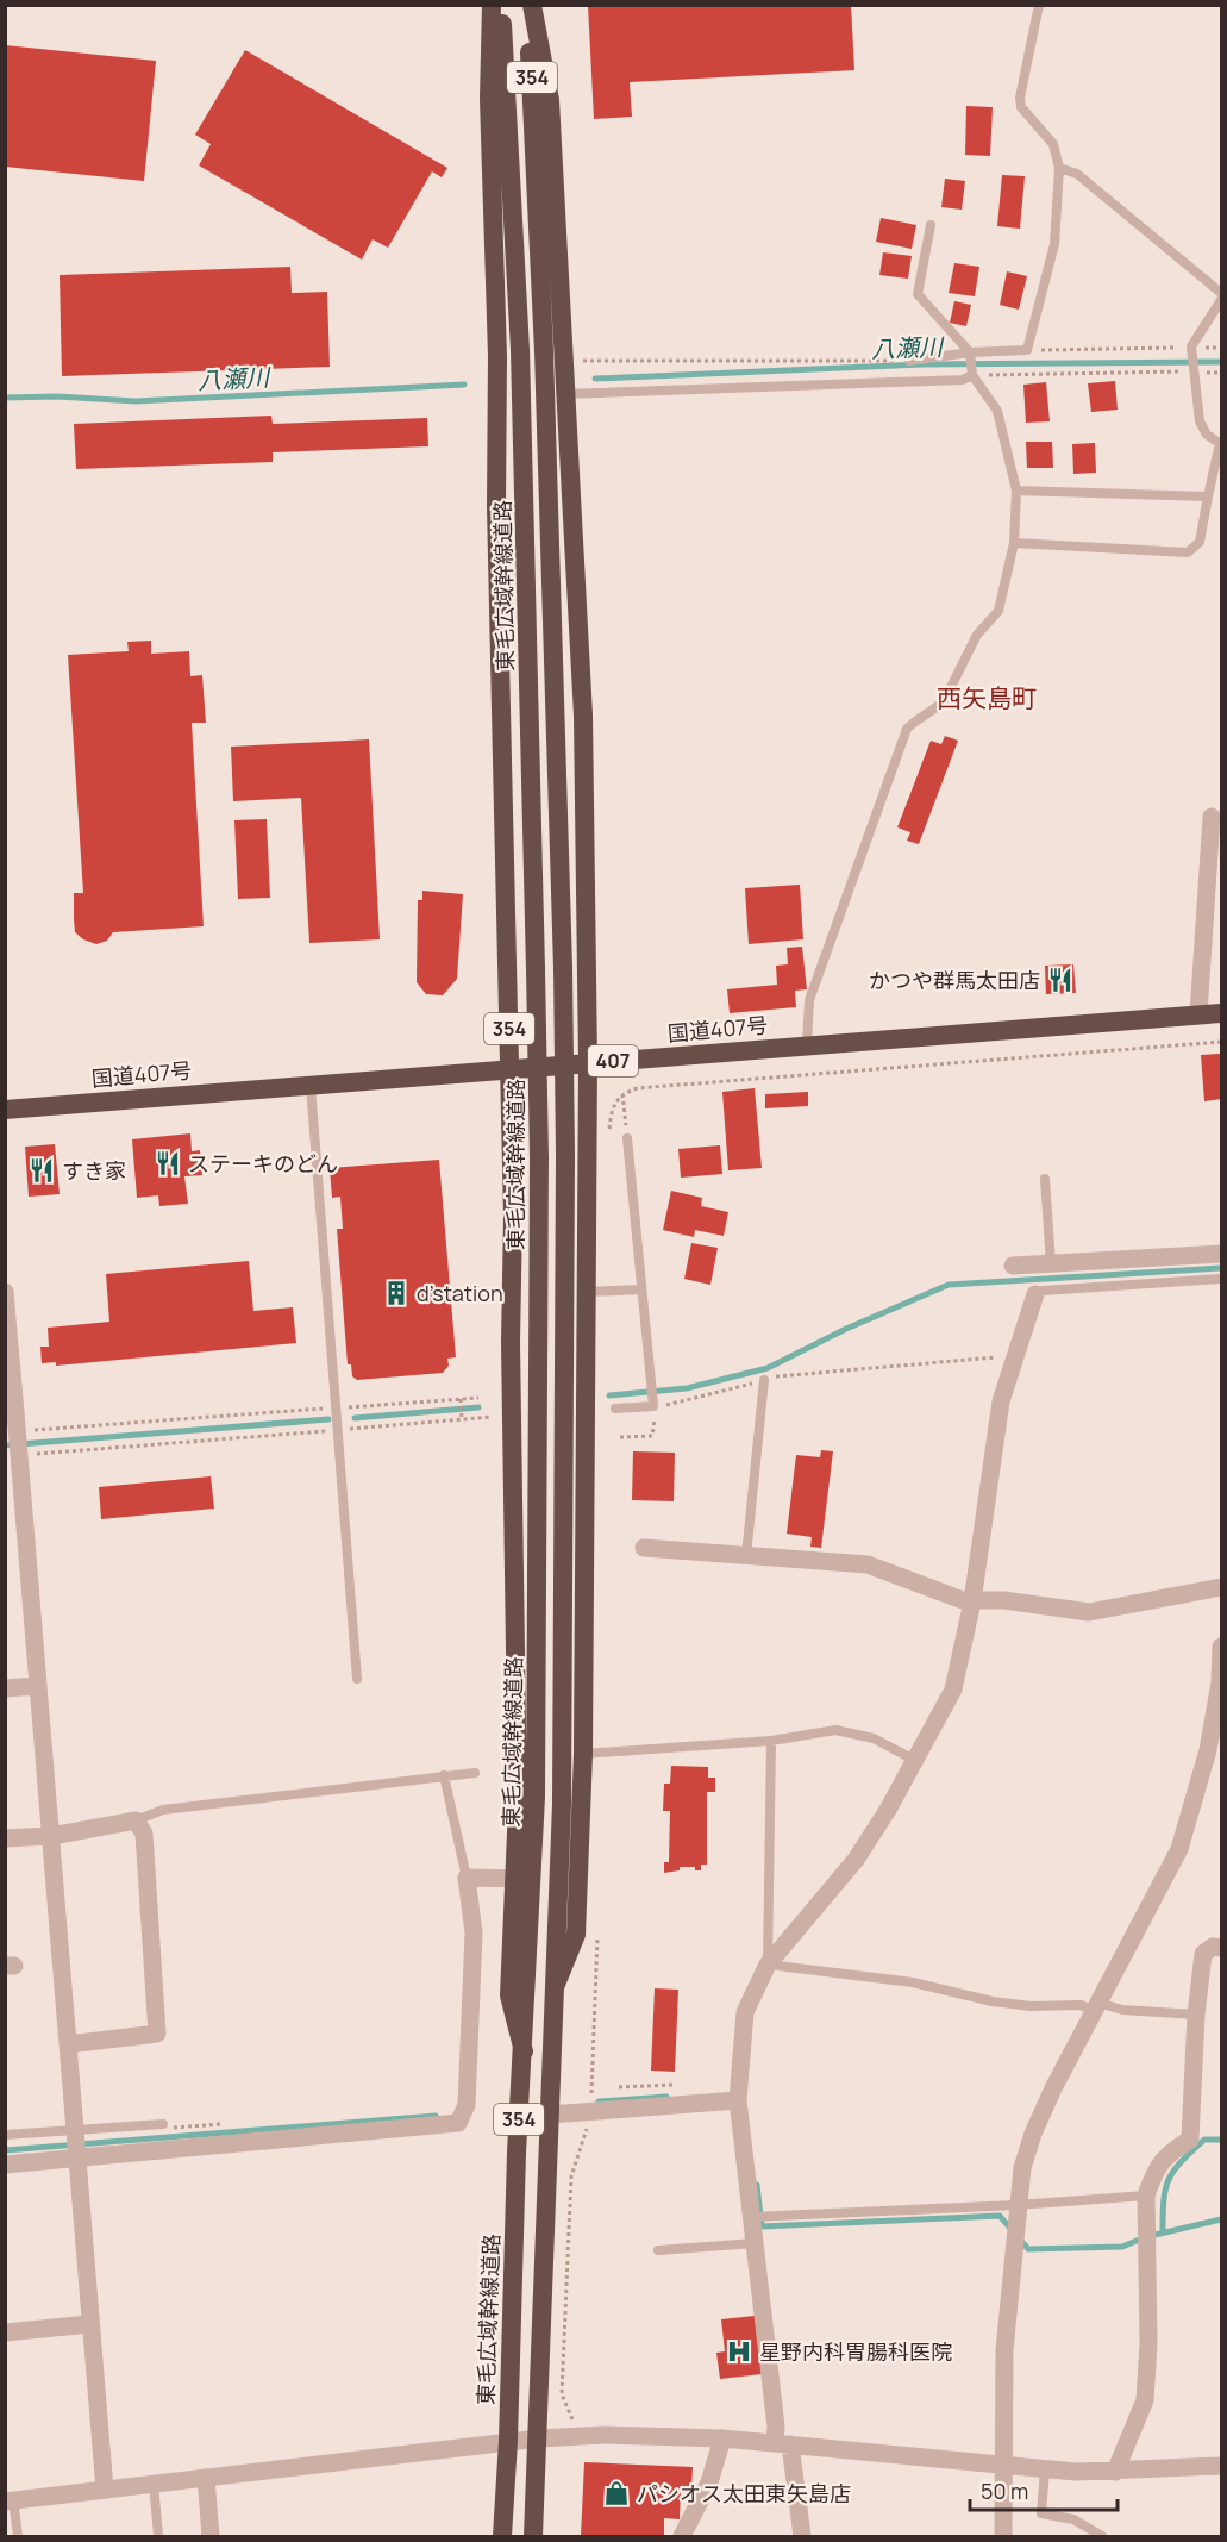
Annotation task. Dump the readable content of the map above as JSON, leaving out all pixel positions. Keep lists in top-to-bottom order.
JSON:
{
  "streets": {
    "highway": [
      "354",
      "東毛広域幹線道路",
      "国道407号",
      "407"
    ]
  },
  "crossings": [
    ["354", "東毛広域幹線道路"],
    ["354", "国道407号"]
  ],
  "districts": ["西矢島町"],
  "water": ["八瀬川"],
  "places": {
    "restaurant": ["かつや群馬太田店", "ステーキのどん", "すき家"],
    "building": ["d’station"],
    "hospital": ["星野内科胃腸科医院"],
    "shop": ["パシオス太田東矢島店"]
  },
  "scale_bar": "50 m"
}
